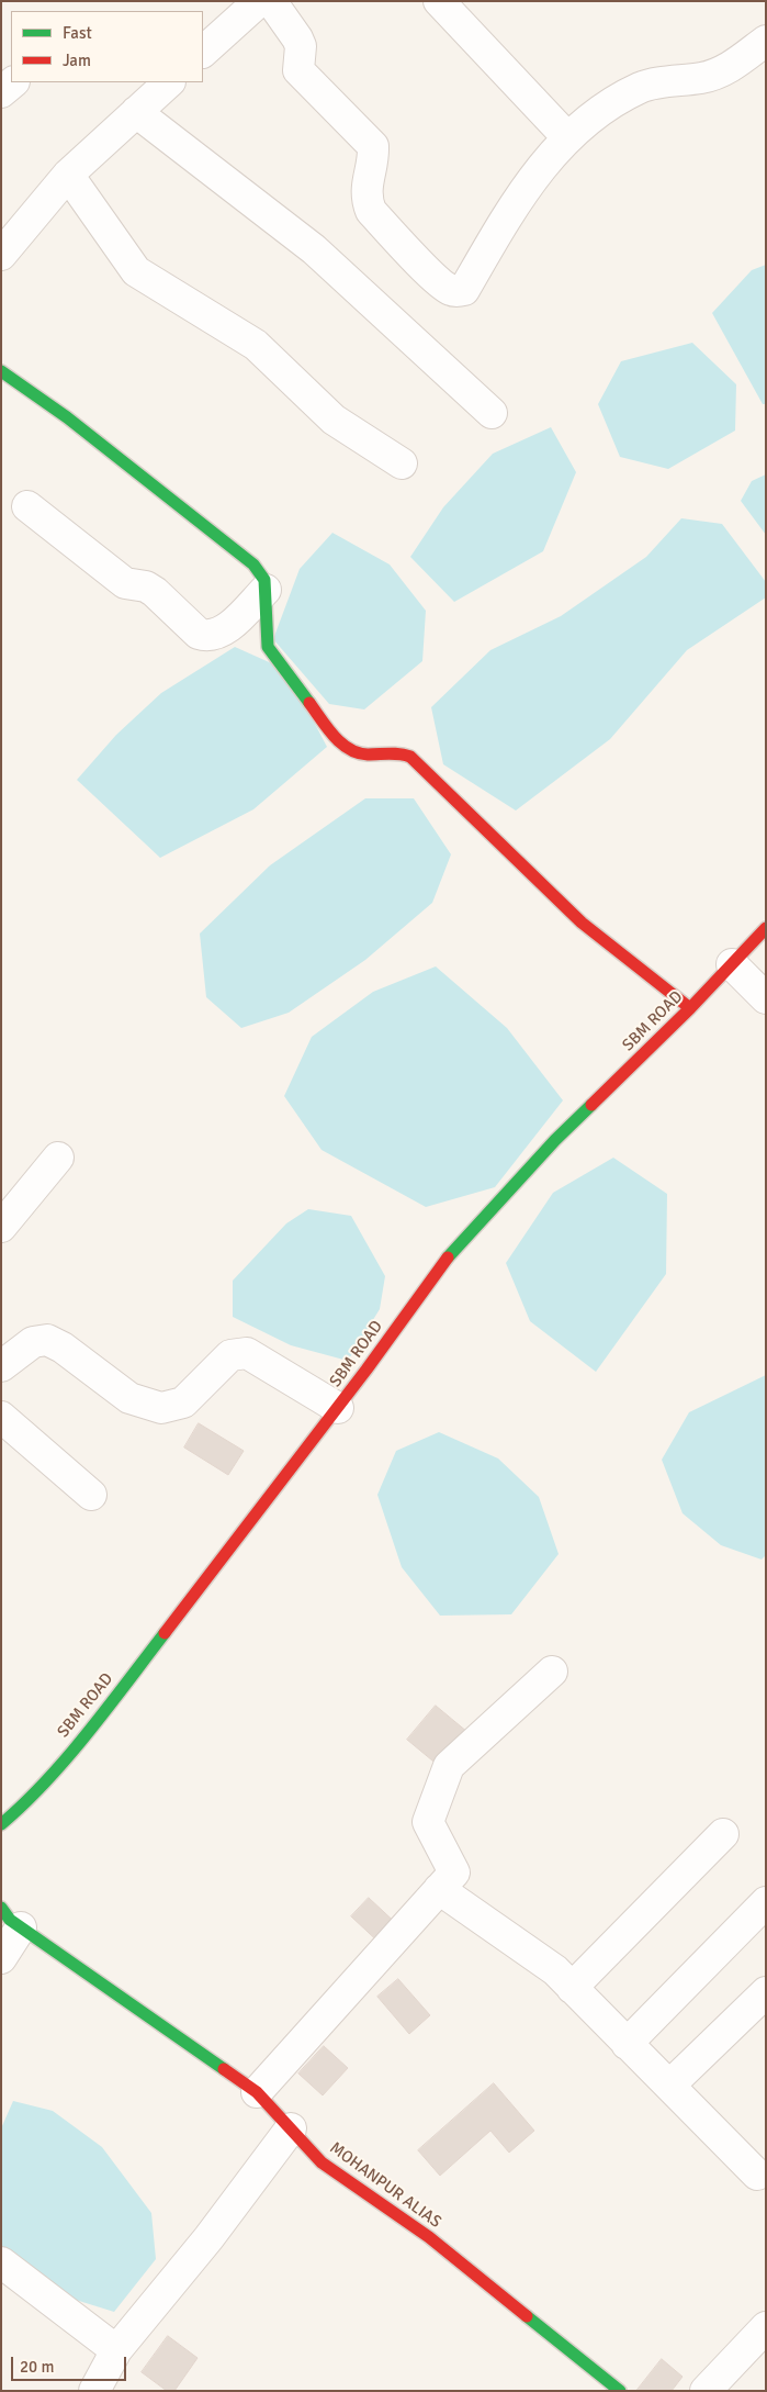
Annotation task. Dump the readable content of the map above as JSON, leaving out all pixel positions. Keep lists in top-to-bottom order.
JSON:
{
  "streets": {
    "street": ["SBM ROAD", "MOHANPUR ALIAS"]
  },
  "legend": ["Fast", "Jam"],
  "scale_bar": "20 m"
}
